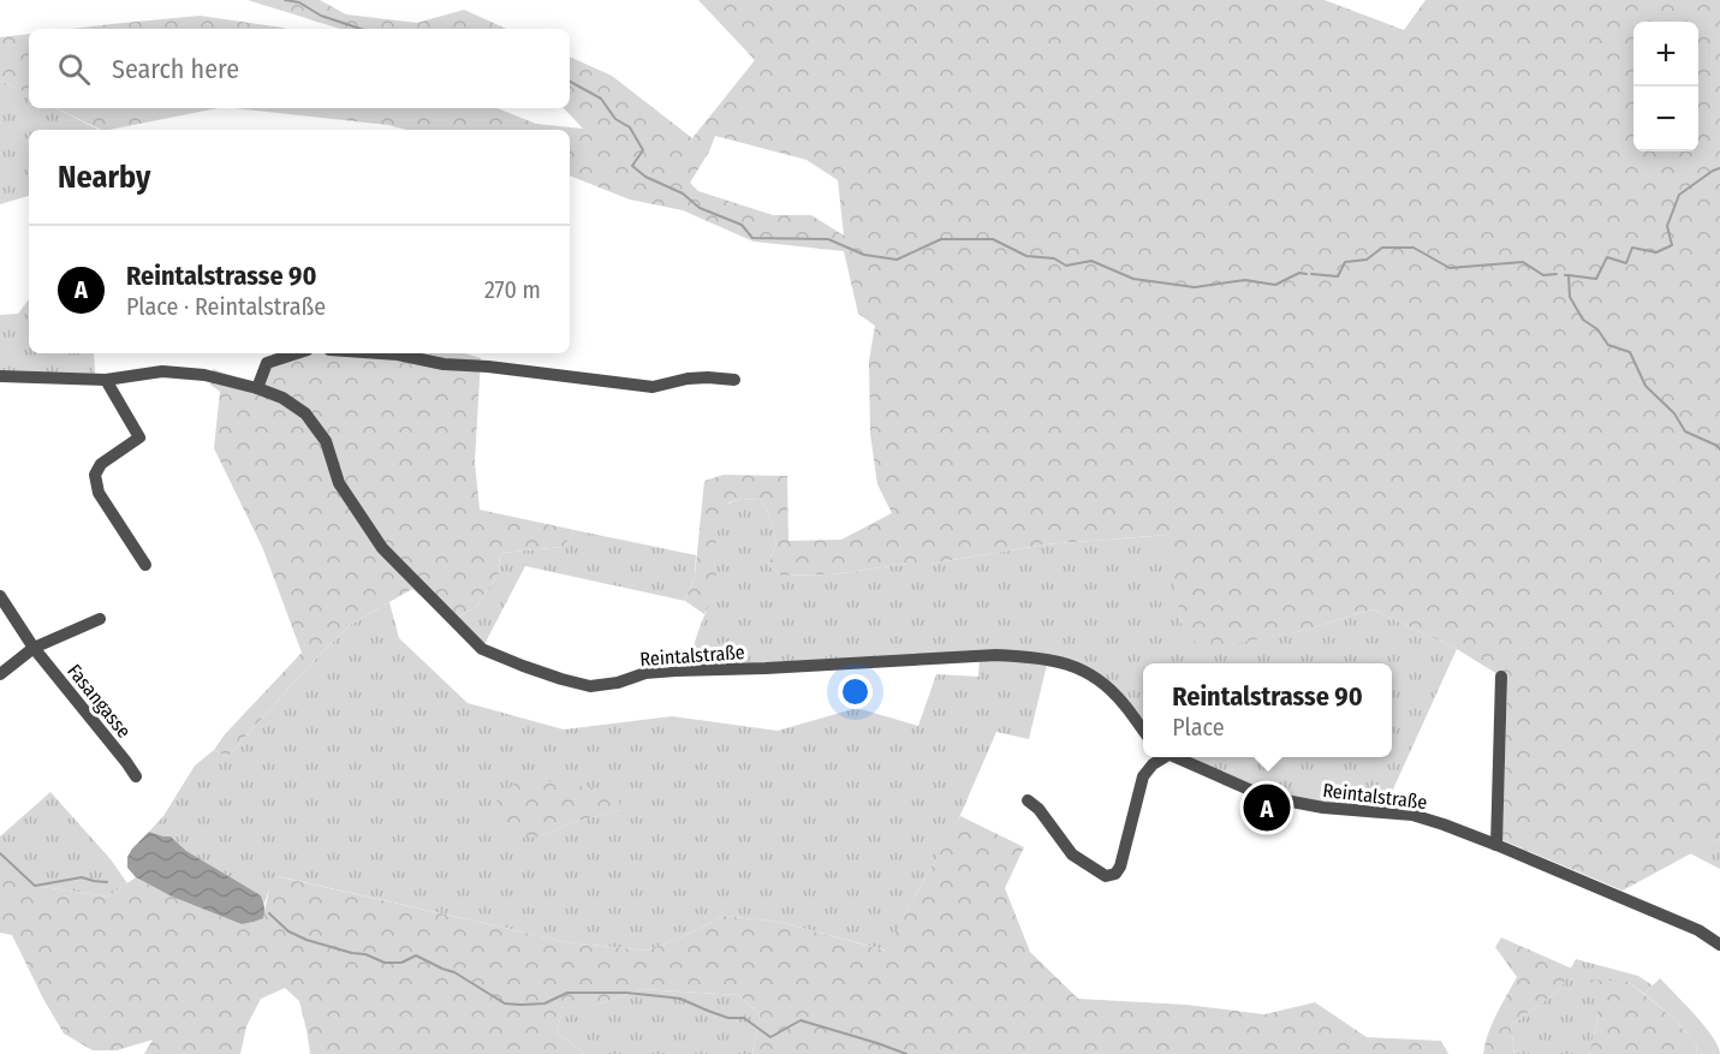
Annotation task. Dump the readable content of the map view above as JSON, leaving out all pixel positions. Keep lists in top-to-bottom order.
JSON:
{
  "streets": {
    "street": ["Reintalstraße", "Fasangasse"]
  },
  "page": {
    "map_buttons": ["+", "−"],
    "search": "Search here",
    "heading": "Nearby",
    "list": [
      {
        "mark": "A",
        "name": "Reintalstrasse 90",
        "note": "Place · Reintalstraße",
        "value": "270 m"
      }
    ],
    "popup": ["Reintalstrasse 90", "Place"],
    "pins": "A"
  }
}
